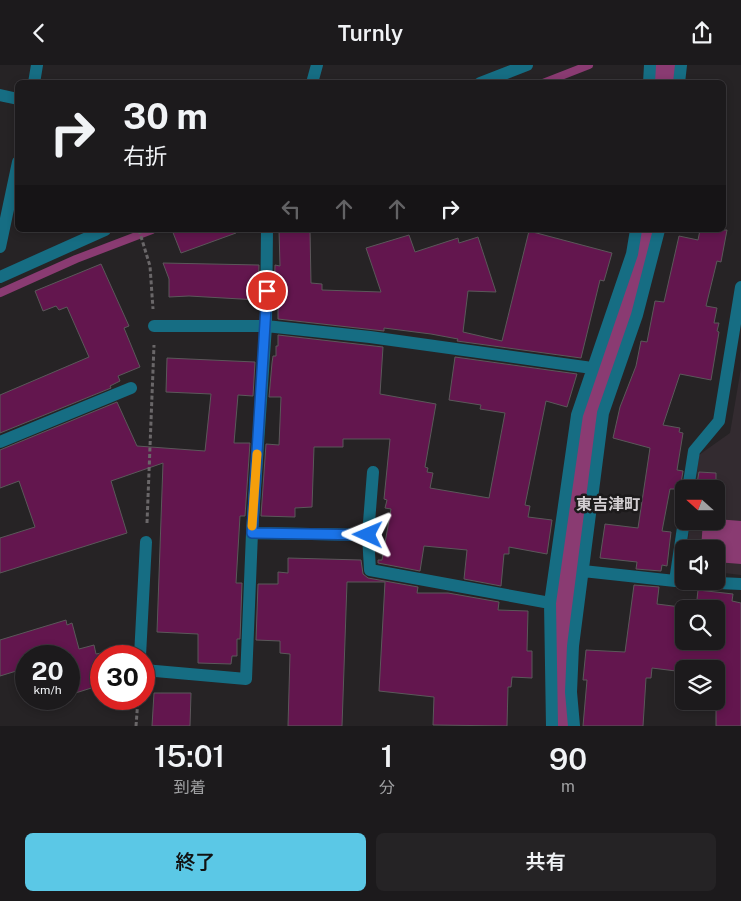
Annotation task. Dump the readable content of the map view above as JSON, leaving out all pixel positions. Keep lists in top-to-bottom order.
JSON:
{
  "districts": ["東吉津町"],
  "north": "left",
  "page": {
    "header": "Turnly",
    "turn": ["30 m", "右折"],
    "speed": "20 km/h",
    "limit": "30",
    "eta": [
      "15:01",
      "到着",
      "1",
      "分",
      "90",
      "m"
    ],
    "buttons": ["終了", "共有"]
  }
}
